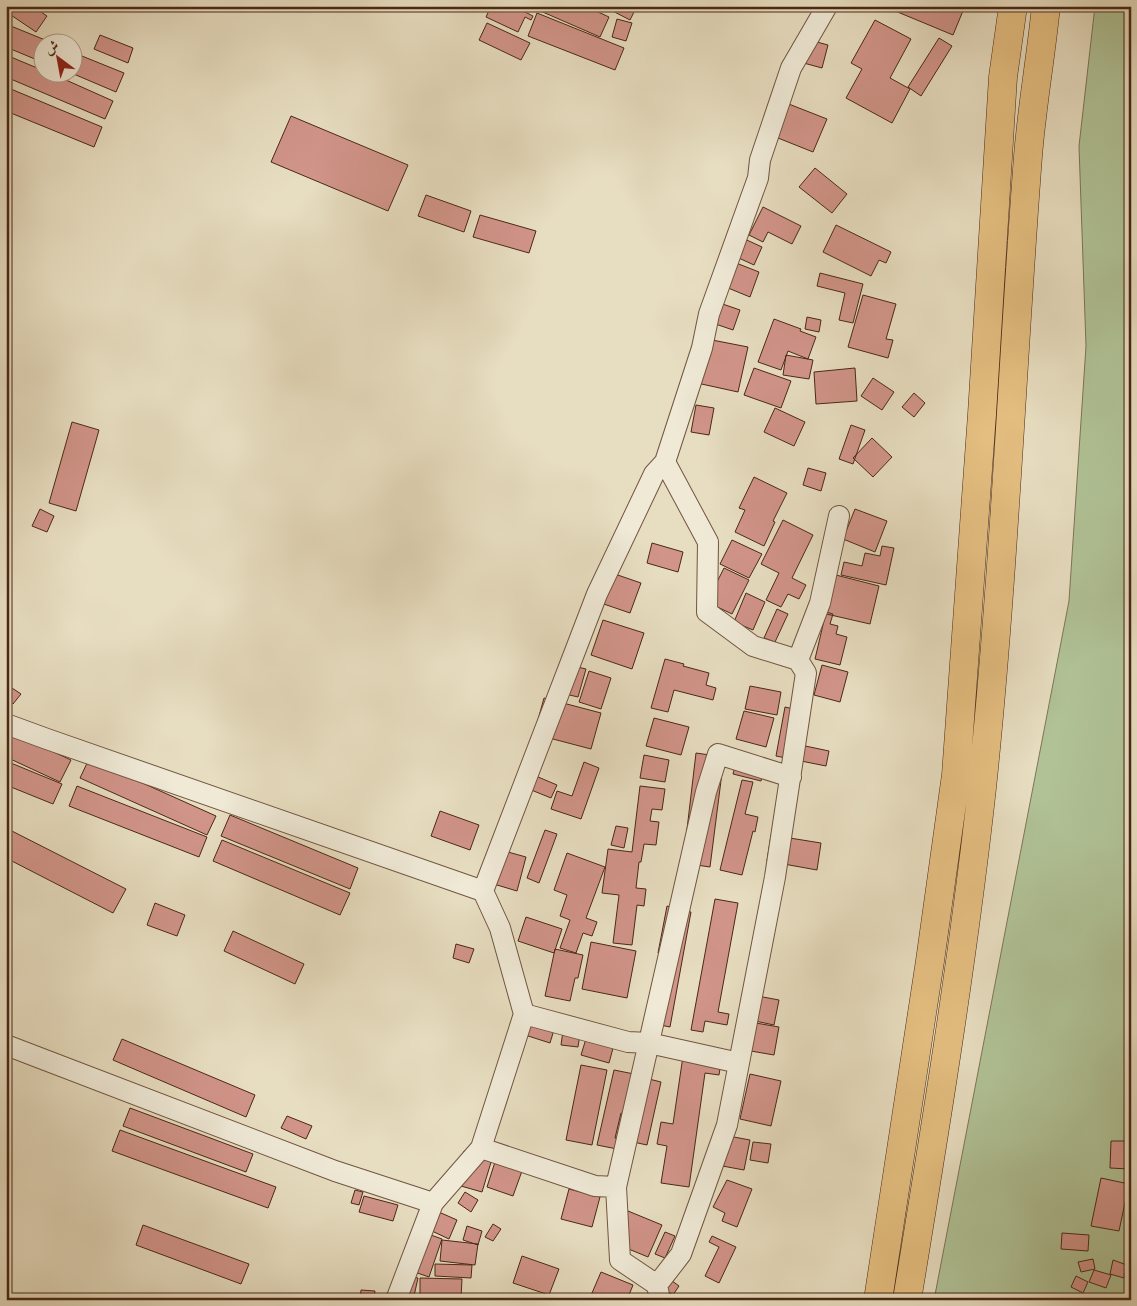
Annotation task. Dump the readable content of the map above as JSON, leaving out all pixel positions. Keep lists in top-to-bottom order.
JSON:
{
  "north": "top left"
}
